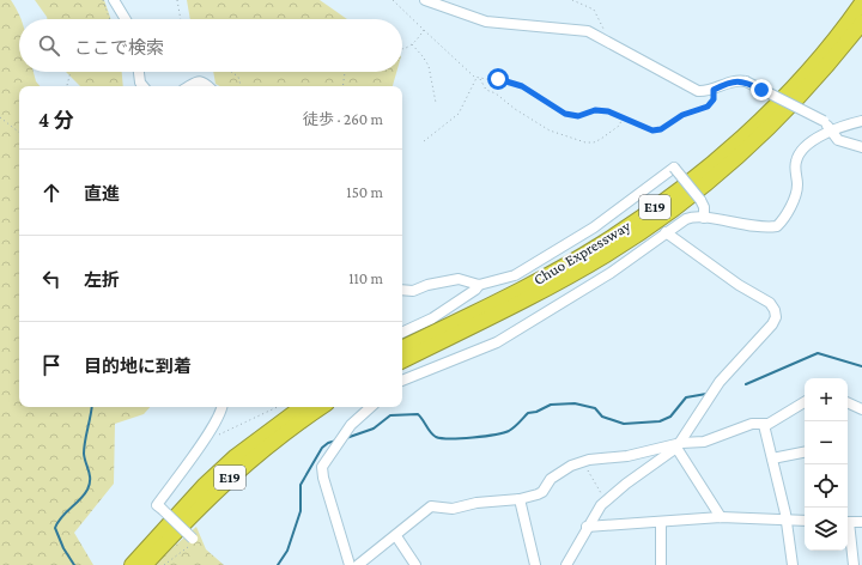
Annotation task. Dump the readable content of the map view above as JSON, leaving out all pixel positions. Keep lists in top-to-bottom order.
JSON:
{
  "streets": {
    "highway": ["E19", "Chuo Expressway"]
  },
  "page": {
    "search": "ここで検索",
    "heading": ["4 分", "徒歩 · 260 m"],
    "list": [
      ["直進", "150 m"],
      ["左折", "110 m"],
      "目的地に到着"
    ],
    "map_buttons": ["+", "−"]
  }
}
